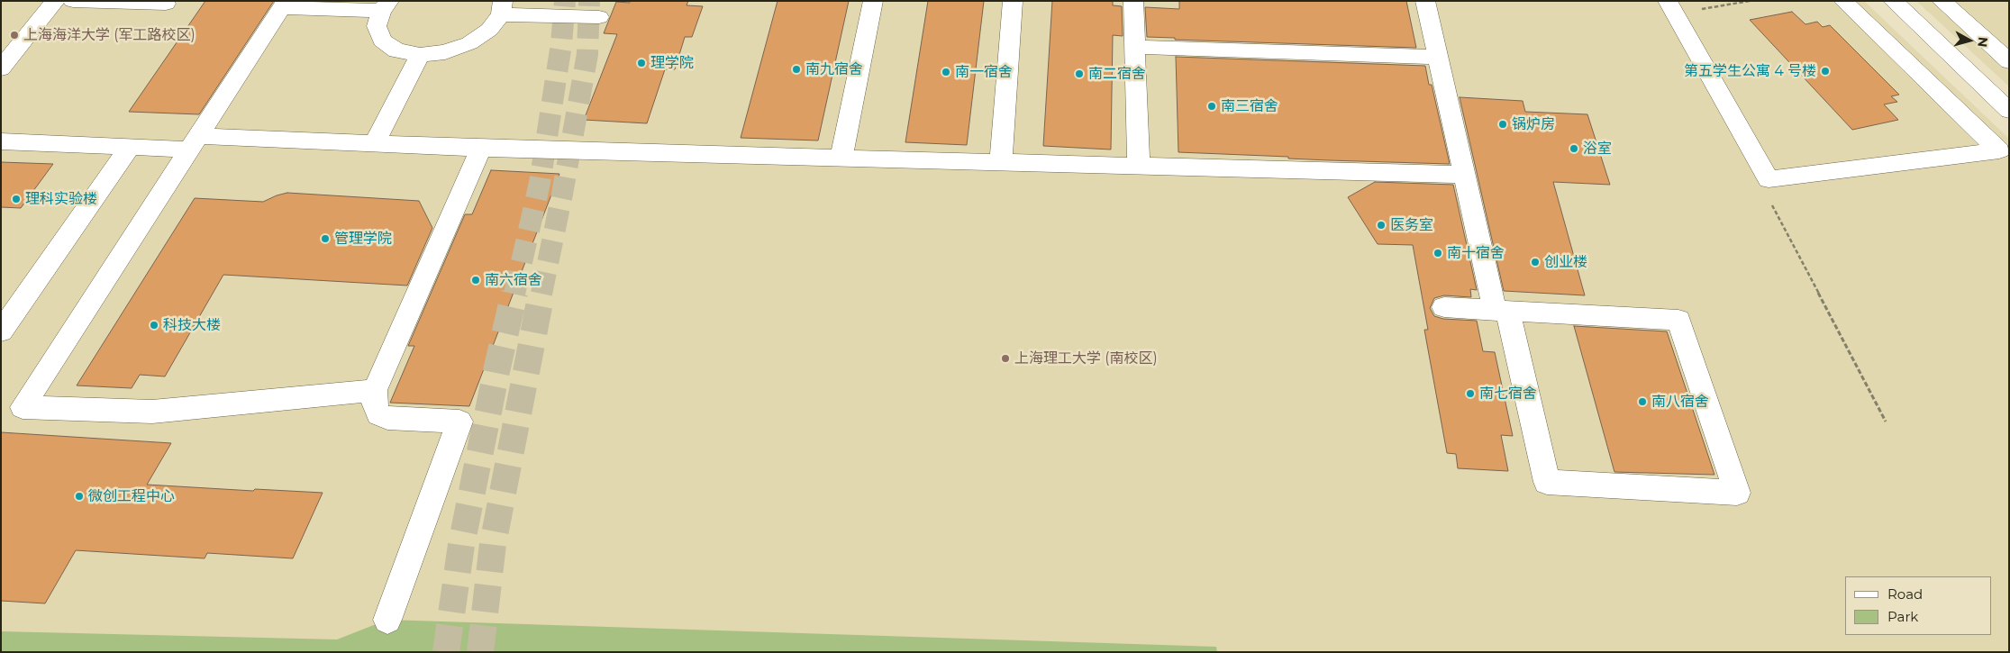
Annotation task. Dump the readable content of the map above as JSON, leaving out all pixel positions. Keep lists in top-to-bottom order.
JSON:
{
  "places": [
    "上海海洋大学 (军工路校区)",
    "理学院",
    "南九宿舍",
    "第五学生公寓 4 号楼",
    "南一宿舍",
    "南二宿舍",
    "南三宿舍",
    "锅炉房",
    "浴室",
    "理科实验楼",
    "医务室",
    "管理学院",
    "南十宿舍",
    "创业楼",
    "南六宿舍",
    "科技大楼",
    "上海理工大学 (南校区)",
    "南七宿舍",
    "南八宿舍",
    "微创工程中心"
  ],
  "legend": ["Road", "Park"],
  "north": "right"
}
